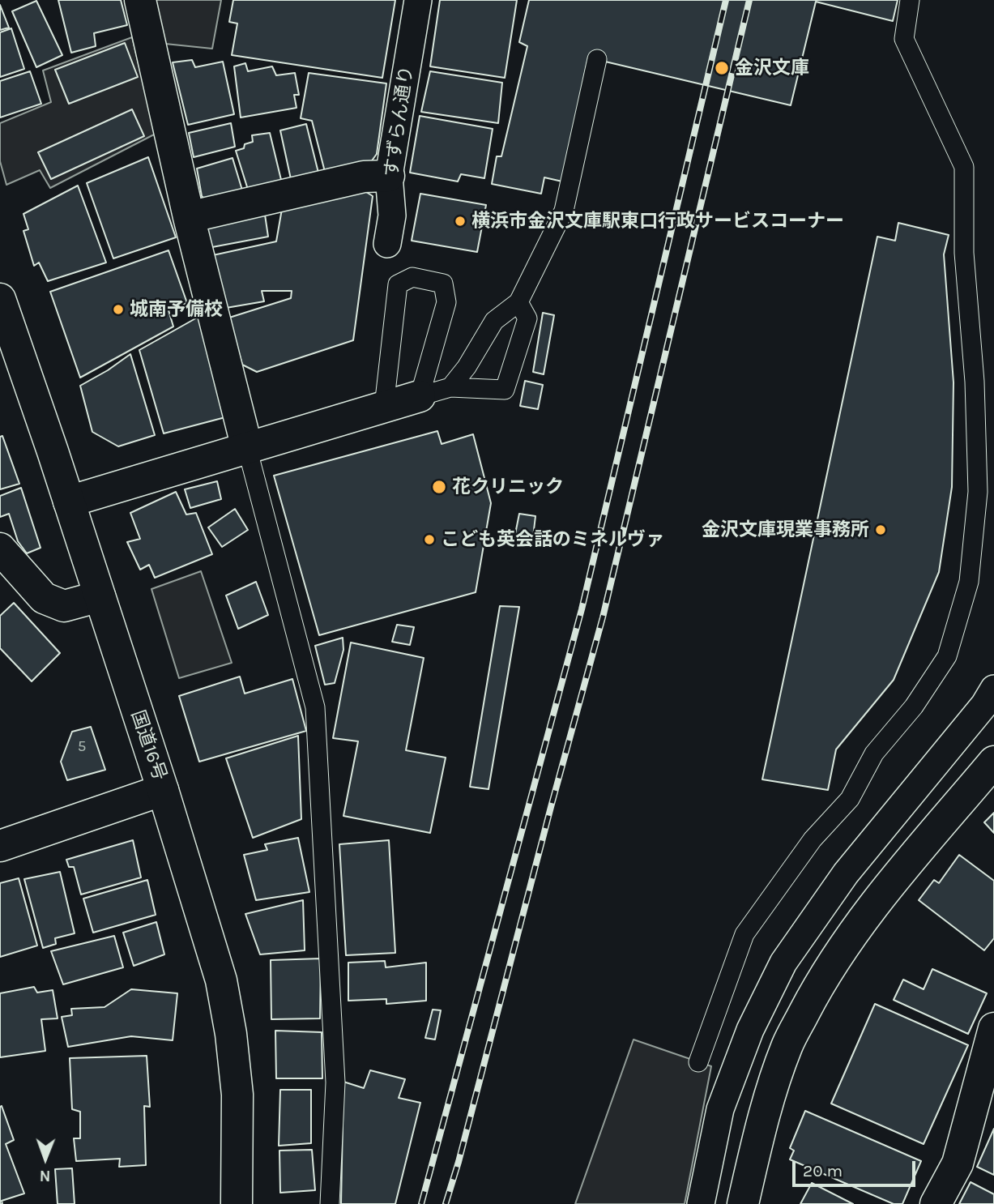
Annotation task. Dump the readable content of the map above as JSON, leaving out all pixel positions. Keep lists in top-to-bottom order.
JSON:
{
  "streets": {
    "main road": ["国道16号"],
    "street": ["すずらん通り"]
  },
  "places": [
    "金沢文庫",
    "横浜市金沢文庫駅東口行政サービスコーナー",
    "城南予備校",
    "花クリニック",
    "金沢文庫現業事務所",
    "こども英会話のミネルヴァ"
  ],
  "house_numbers": ["5"],
  "scale_bar": "20 m",
  "north": "bottom"
}
